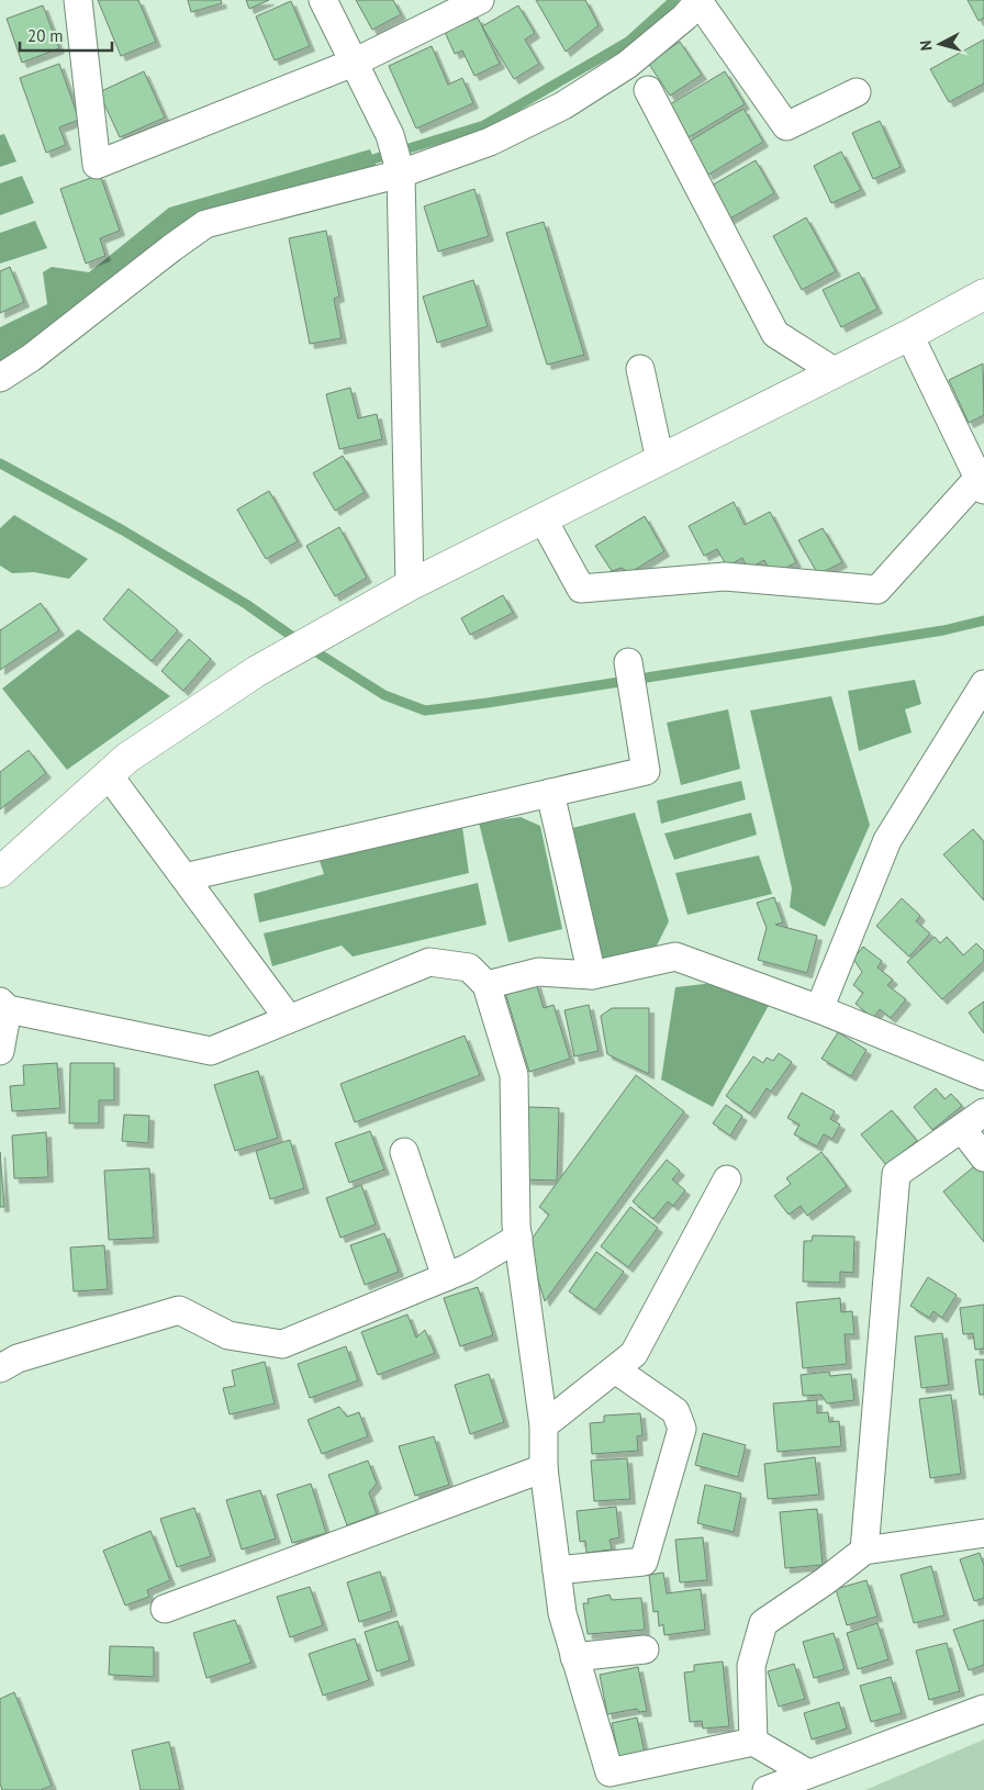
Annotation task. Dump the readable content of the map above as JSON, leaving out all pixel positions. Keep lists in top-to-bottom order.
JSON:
{
  "scale_bar": "20 m",
  "north": "left"
}
